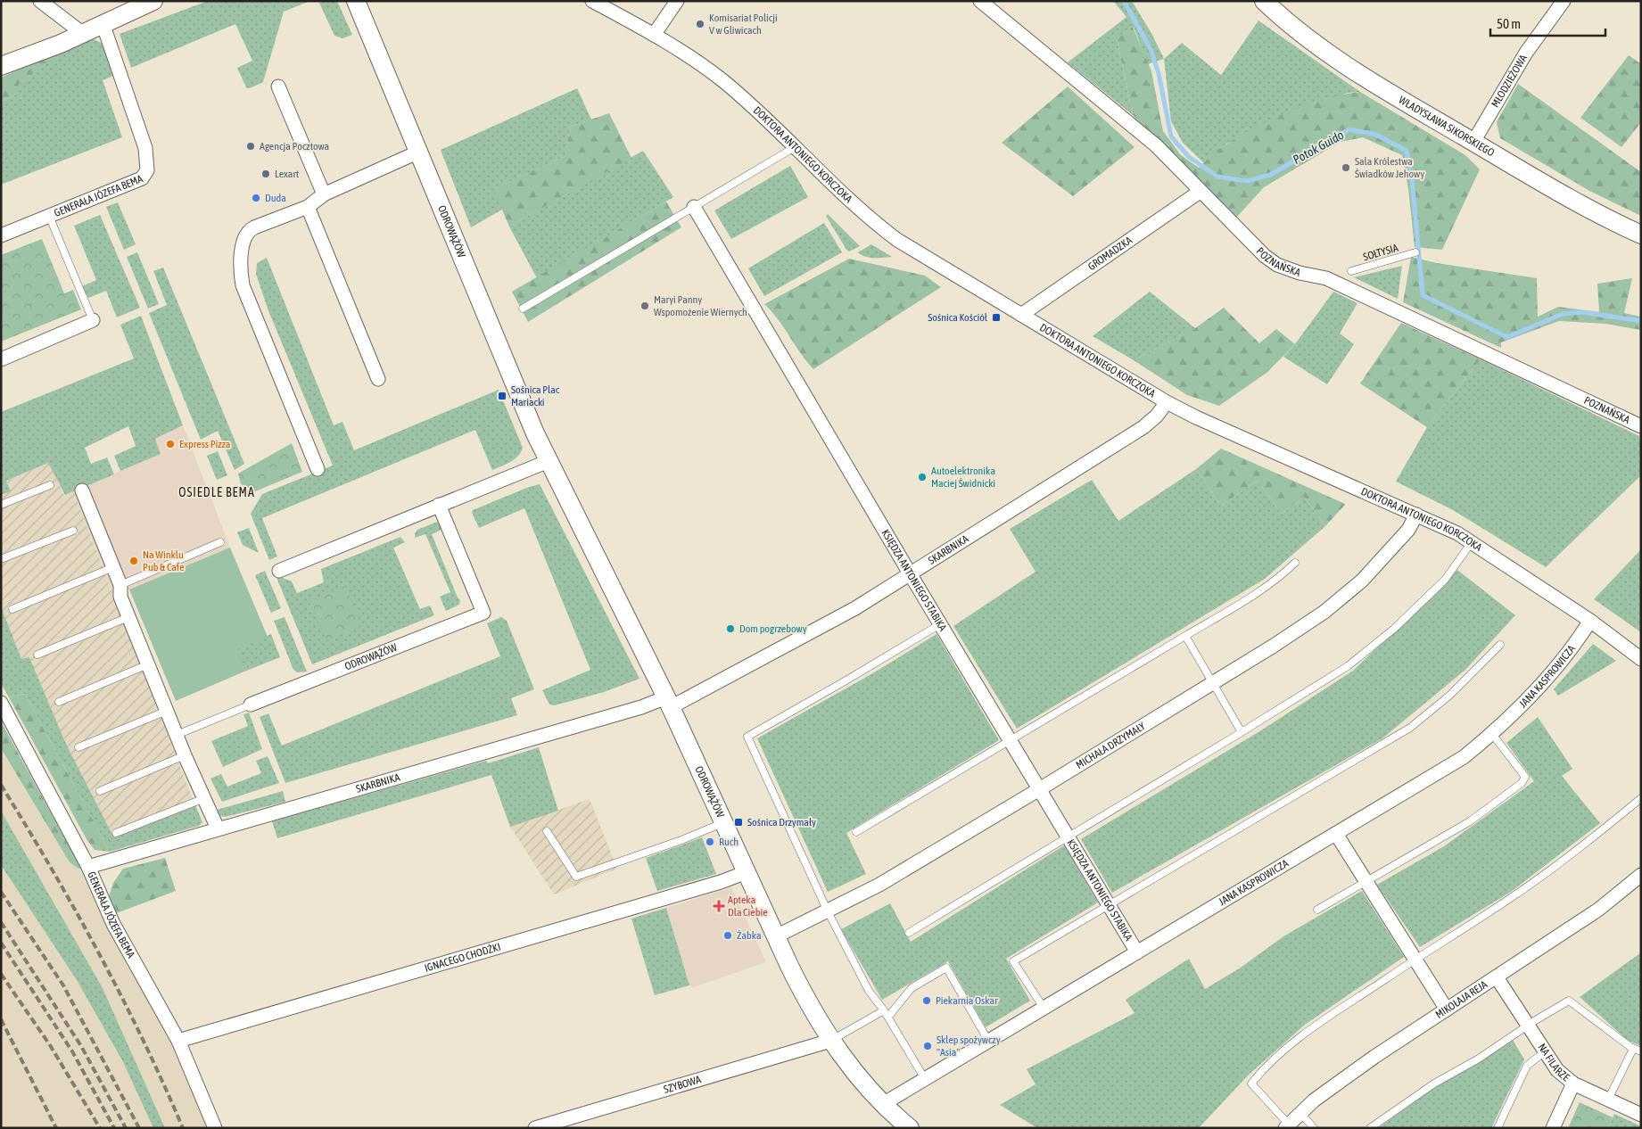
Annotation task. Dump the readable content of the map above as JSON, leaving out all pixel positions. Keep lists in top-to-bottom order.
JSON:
{
  "streets": {
    "street": [
      "MŁODZIEŻOWA",
      "WŁADYSŁAWA SIKORSKIEGO",
      "DOKTORA ANTONIEGO KORCZOKA",
      "GENERAŁA JÓZEFA BEMA",
      "ODROWĄŻÓW",
      "GROMADZKA",
      "POZNAŃSKA",
      "SKARBNIKA",
      "KSIĘDZA ANTONIEGO STABIKA",
      "JANA KASPROWICZA",
      "MICHAŁA DRZYMAŁY",
      "IGNACEGO CHODŹKI",
      "MIKOŁAJA REJA",
      "NA FILARZE",
      "SZYBOWA"
    ],
    "lane": ["SOŁTYSIA"]
  },
  "crossings": [
    ["MŁODZIEŻOWA", "WŁADYSŁAWA SIKORSKIEGO"],
    ["DOKTORA ANTONIEGO KORCZOKA", "GROMADZKA"],
    ["DOKTORA ANTONIEGO KORCZOKA", "SKARBNIKA"],
    ["DOKTORA ANTONIEGO KORCZOKA", "JANA KASPROWICZA"],
    ["DOKTORA ANTONIEGO KORCZOKA", "MICHAŁA DRZYMAŁY"],
    ["GENERAŁA JÓZEFA BEMA", "SKARBNIKA"],
    ["GENERAŁA JÓZEFA BEMA", "IGNACEGO CHODŹKI"],
    ["ODROWĄŻÓW", "SKARBNIKA"],
    ["ODROWĄŻÓW", "JANA KASPROWICZA"],
    ["ODROWĄŻÓW", "MICHAŁA DRZYMAŁY"],
    ["ODROWĄŻÓW", "IGNACEGO CHODŹKI"],
    ["ODROWĄŻÓW", "SZYBOWA"],
    ["GROMADZKA", "POZNAŃSKA"],
    ["SKARBNIKA", "KSIĘDZA ANTONIEGO STABIKA"],
    ["KSIĘDZA ANTONIEGO STABIKA", "JANA KASPROWICZA"],
    ["KSIĘDZA ANTONIEGO STABIKA", "MICHAŁA DRZYMAŁY"],
    ["MIKOŁAJA REJA", "NA FILARZE"]
  ],
  "districts": ["OSIEDLE BEMA"],
  "water": ["Potok Guido"],
  "places": {
    "other": [
      "Komisariat Policji V w Gliwicach",
      "Agencja Pocztowa",
      "Sala Królestwa Świadków Jehowy",
      "Lexart",
      "Duda",
      "Maryi Panny Wspomożenie Wiernych",
      "Express Pizza",
      "Autoelektronika Maciej Świdnicki",
      "Na Winklu Pub & Cafe",
      "Dom pogrzebowy",
      "Ruch",
      "Żabka",
      "Piekarnia Oskar",
      "Sklep spożywczy \"Asia\""
    ],
    "transit": ["Sośnica Kościół", "Sośnica Plac Mariacki", "Sośnica Drzymały"],
    "health": ["Apteka Dla Ciebie"]
  },
  "scale_bar": "50 m"
}
